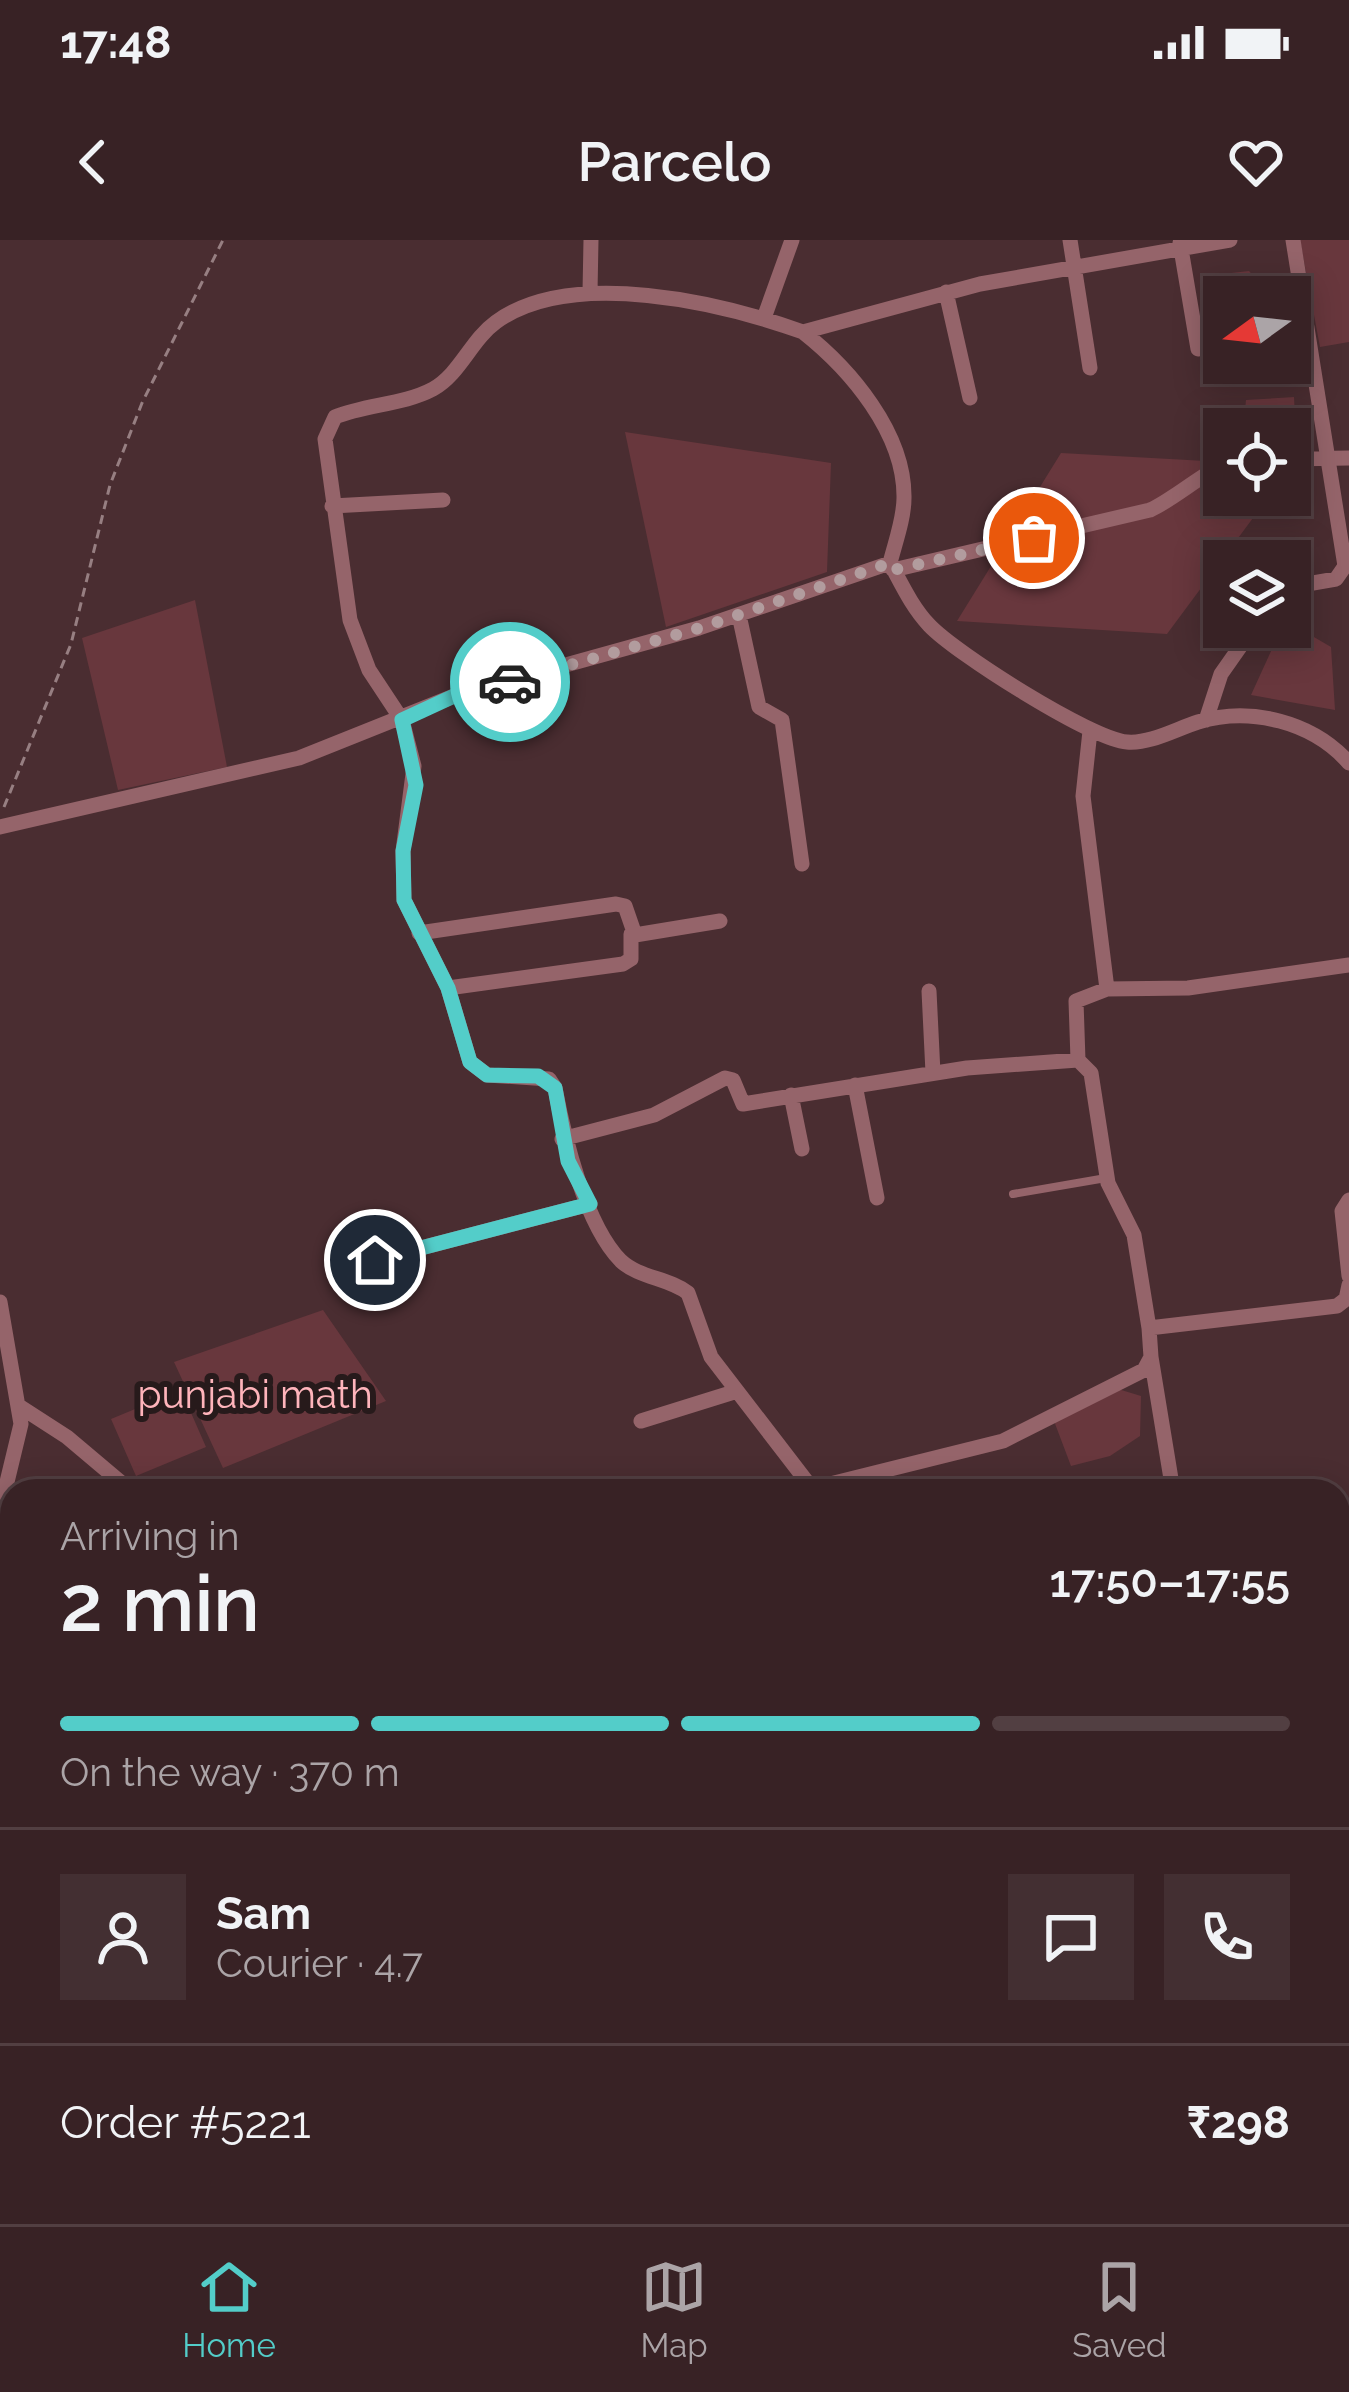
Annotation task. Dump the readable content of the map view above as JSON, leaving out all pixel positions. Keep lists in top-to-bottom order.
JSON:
{
  "parks": ["punjabi math"],
  "north": "left",
  "page": {
    "status": "17:48",
    "header": "Parcelo",
    "heading": ["2 min", "Arriving in", "17:50–17:55"],
    "panel": [
      "Sam",
      "Courier · 4.7",
      "Order #5221",
      "₹298"
    ],
    "bar": "On the way · 370 m",
    "tabs": ["Home", "Map", "Saved"]
  }
}
